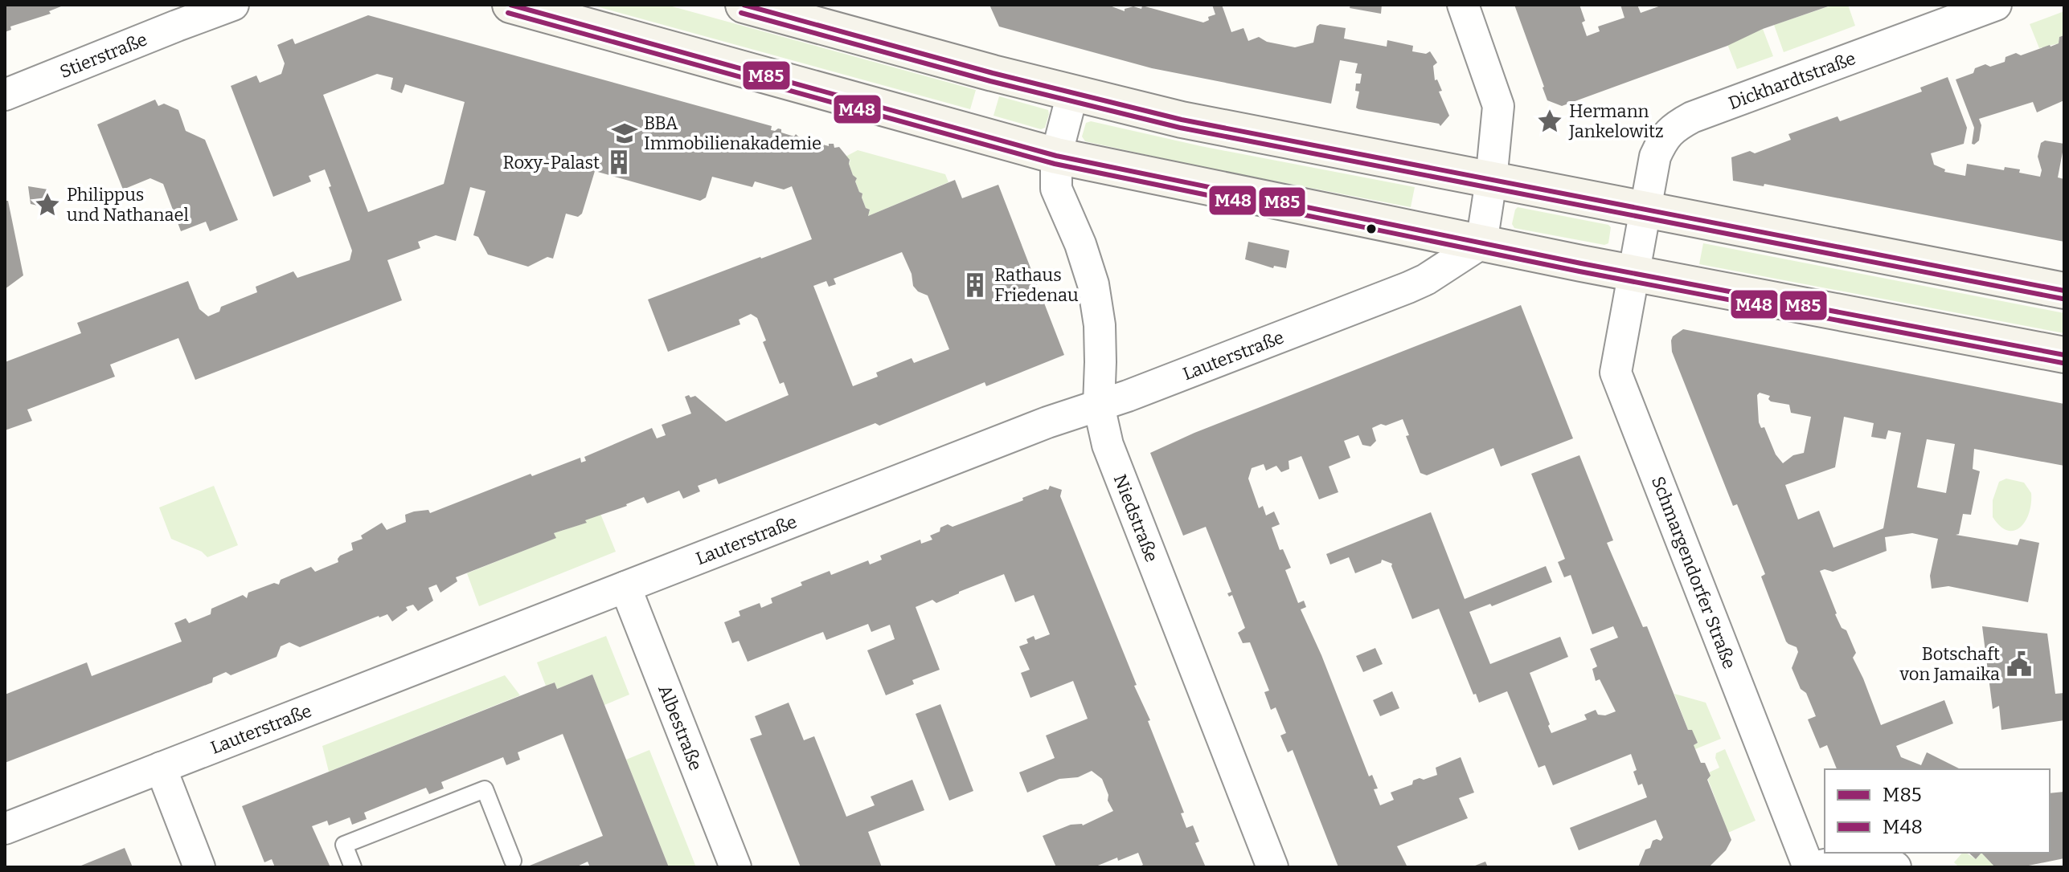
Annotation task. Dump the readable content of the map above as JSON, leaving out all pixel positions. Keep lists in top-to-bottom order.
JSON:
{
  "streets": {
    "street": [
      "Stierstraße",
      "Dickhardtstraße",
      "Lauterstraße",
      "Niedstraße",
      "Schmargendorfer Straße",
      "Albestraße"
    ]
  },
  "crossings": [
    ["Dickhardtstraße", "Schmargendorfer Straße"],
    ["Lauterstraße", "Niedstraße"],
    ["Lauterstraße", "Albestraße"]
  ],
  "places": {
    "place": ["Hermann Jankelowitz", "Philippus und Nathanael"],
    "school or university": ["BBA Immobilienakademie"],
    "building": ["Roxy-Palast", "Rathaus Friedenau"],
    "public building": ["Botschaft von Jamaika"]
  },
  "lines": ["transit line M85", "transit line M48"],
  "legend": ["M85", "M48"]
}
